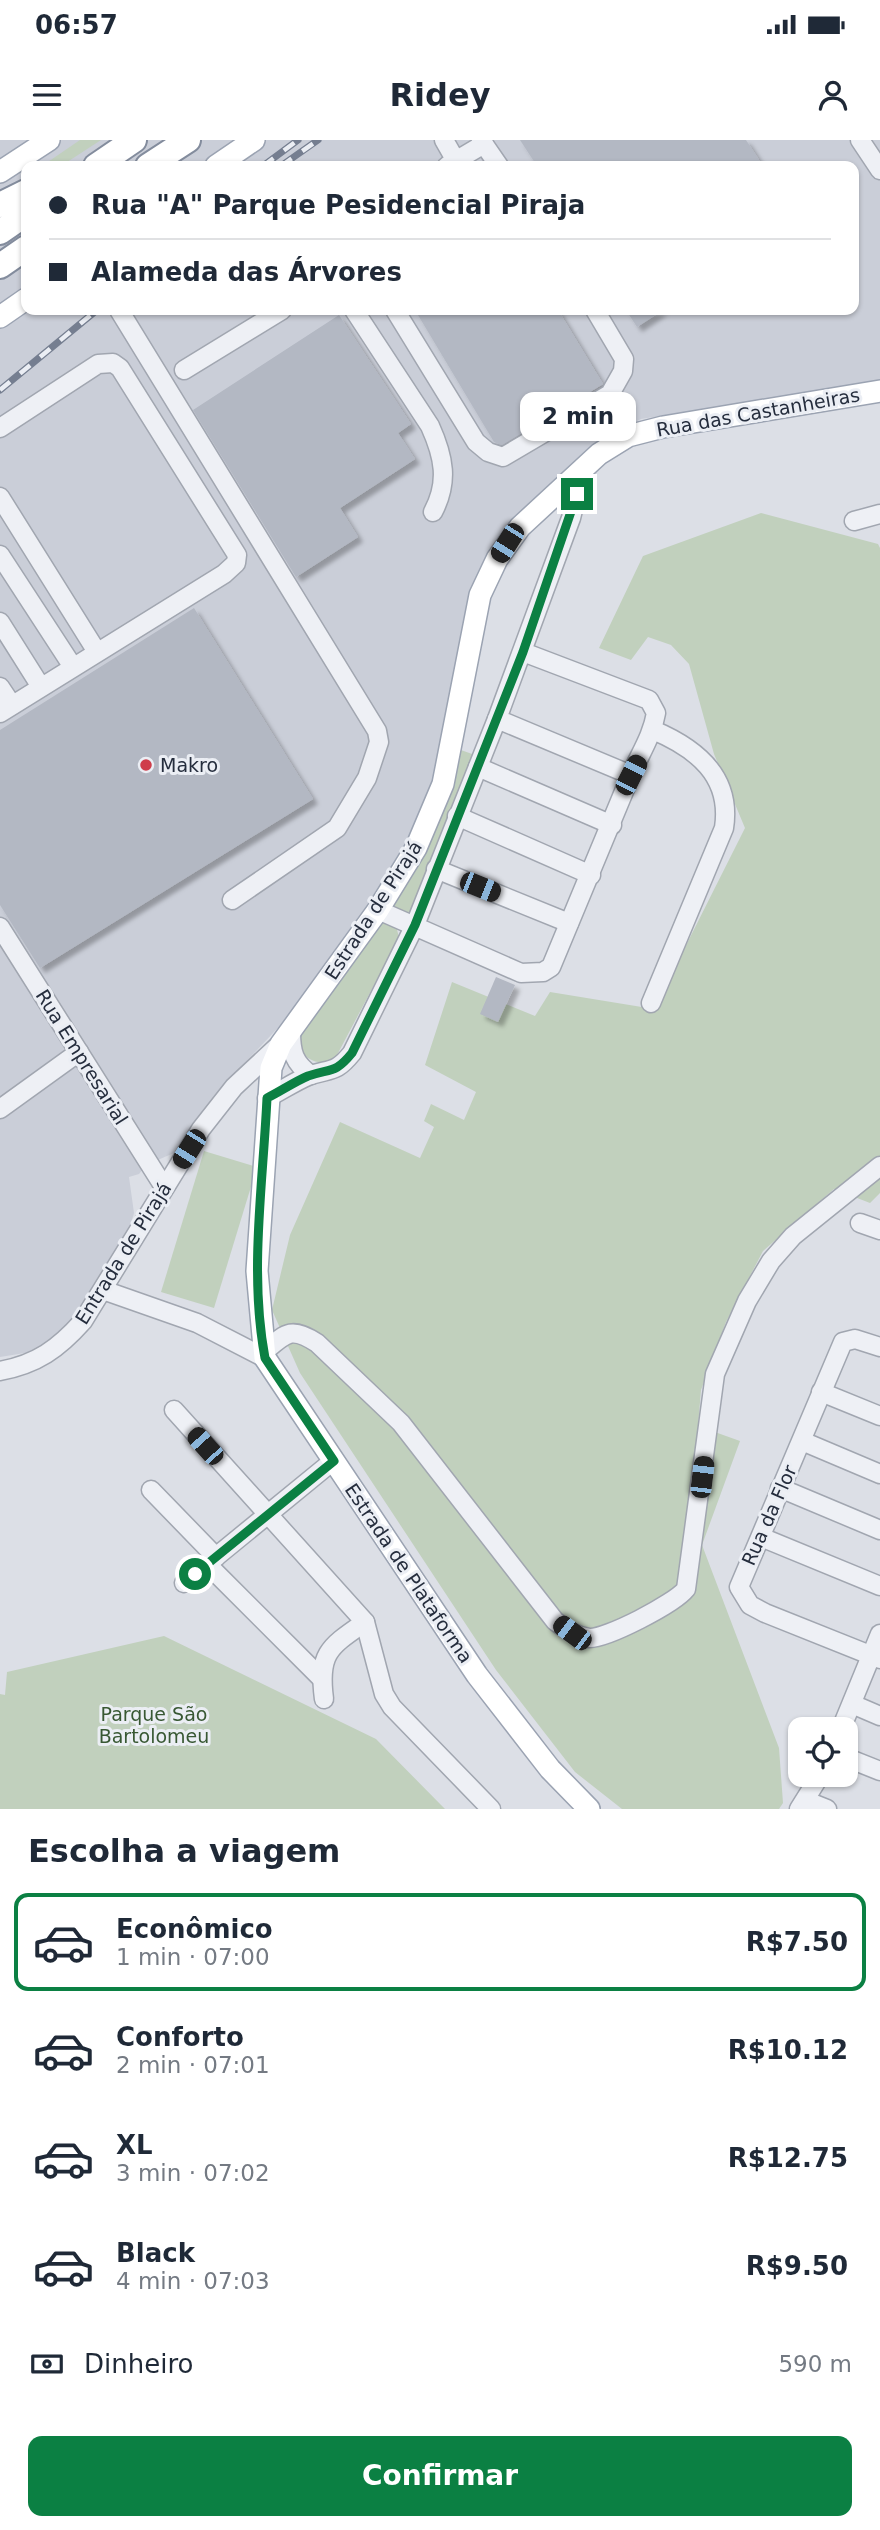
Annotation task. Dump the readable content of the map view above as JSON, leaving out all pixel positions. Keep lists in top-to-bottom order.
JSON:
{
  "streets": {
    "main road": ["Rua das Castanheiras", "Estrada de Pirajá", "Estrada de Plataforma"],
    "street": ["Rua Empresarial", "Entrada de Pirajá", "Rua da Flor"]
  },
  "crossings": [
    ["Rua das Castanheiras", "Estrada de Pirajá"],
    ["Estrada de Pirajá", "Entrada de Pirajá"],
    ["Estrada de Pirajá", "Estrada de Plataforma"],
    ["Rua Empresarial", "Entrada de Pirajá"],
    ["Entrada de Pirajá", "Estrada de Plataforma"]
  ],
  "parks": ["Parque São Bartolomeu"],
  "places": ["Makro"],
  "page": {
    "status": "06:57",
    "header": "Ridey",
    "banner": ["Rua \"A\" Parque Pesidencial Piraja", "Alameda das Árvores"],
    "bubble": "2 min",
    "heading": "Escolha a viagem",
    "list": [
      {
        "name": "Econômico",
        "note": "1 min · 07:00",
        "value": "R$7.50"
      },
      {
        "name": "Conforto",
        "note": "2 min · 07:01",
        "value": "R$10.12"
      },
      {
        "name": "XL",
        "note": "3 min · 07:02",
        "value": "R$12.75"
      },
      {
        "name": "Black",
        "note": "4 min · 07:03",
        "value": "R$9.50"
      }
    ],
    "pay": ["Dinheiro", "590 m"],
    "buttons": "Confirmar"
  }
}
